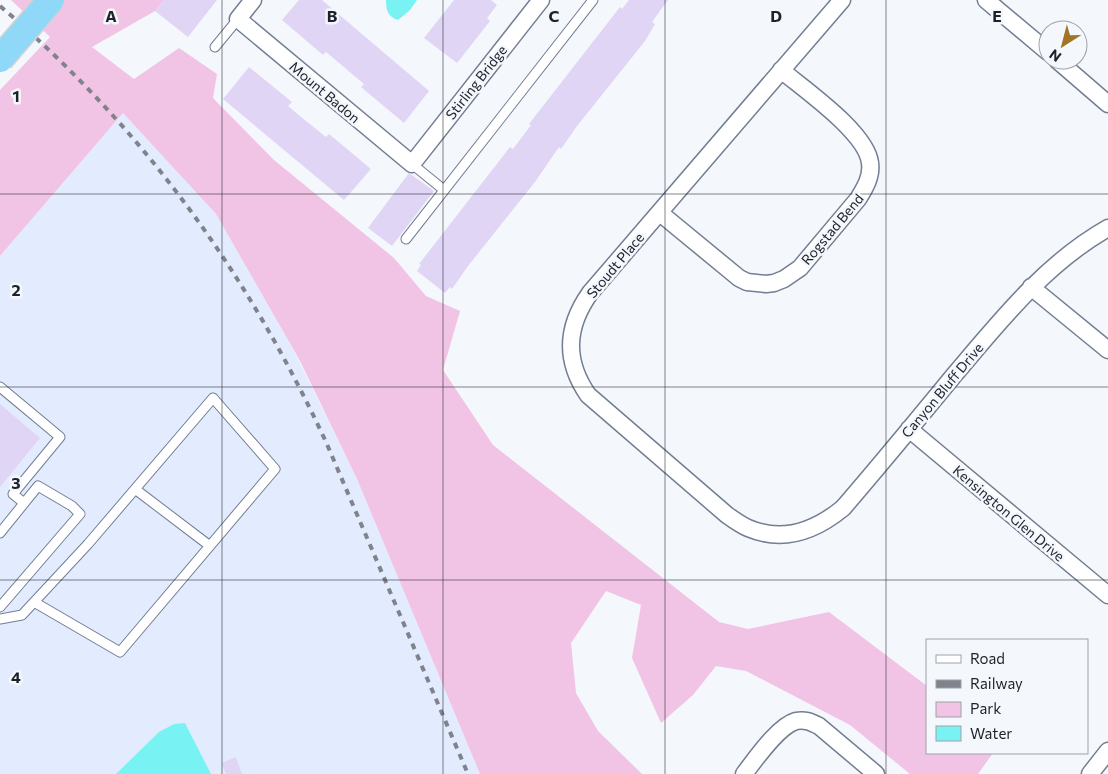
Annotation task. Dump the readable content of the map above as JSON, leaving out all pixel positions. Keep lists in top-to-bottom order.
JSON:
{
  "streets": {
    "street": [
      "Stirling Bridge",
      "Mount Badon",
      "Rogstad Bend",
      "Stoudt Place",
      "Canyon Bluff Drive",
      "Kensington Glen Drive"
    ]
  },
  "crossings": [
    ["Stirling Bridge", "Mount Badon"],
    ["Rogstad Bend", "Stoudt Place"],
    ["Stoudt Place", "Canyon Bluff Drive"],
    ["Canyon Bluff Drive", "Kensington Glen Drive"]
  ],
  "legend": [
    "Road",
    "Railway",
    "Park",
    "Water"
  ],
  "north": "bottom left",
  "grid": {
    "columns": [
      "A",
      "B",
      "C",
      "D",
      "E"
    ],
    "rows": [
      "1",
      "2",
      "3",
      "4"
    ]
  }
}
